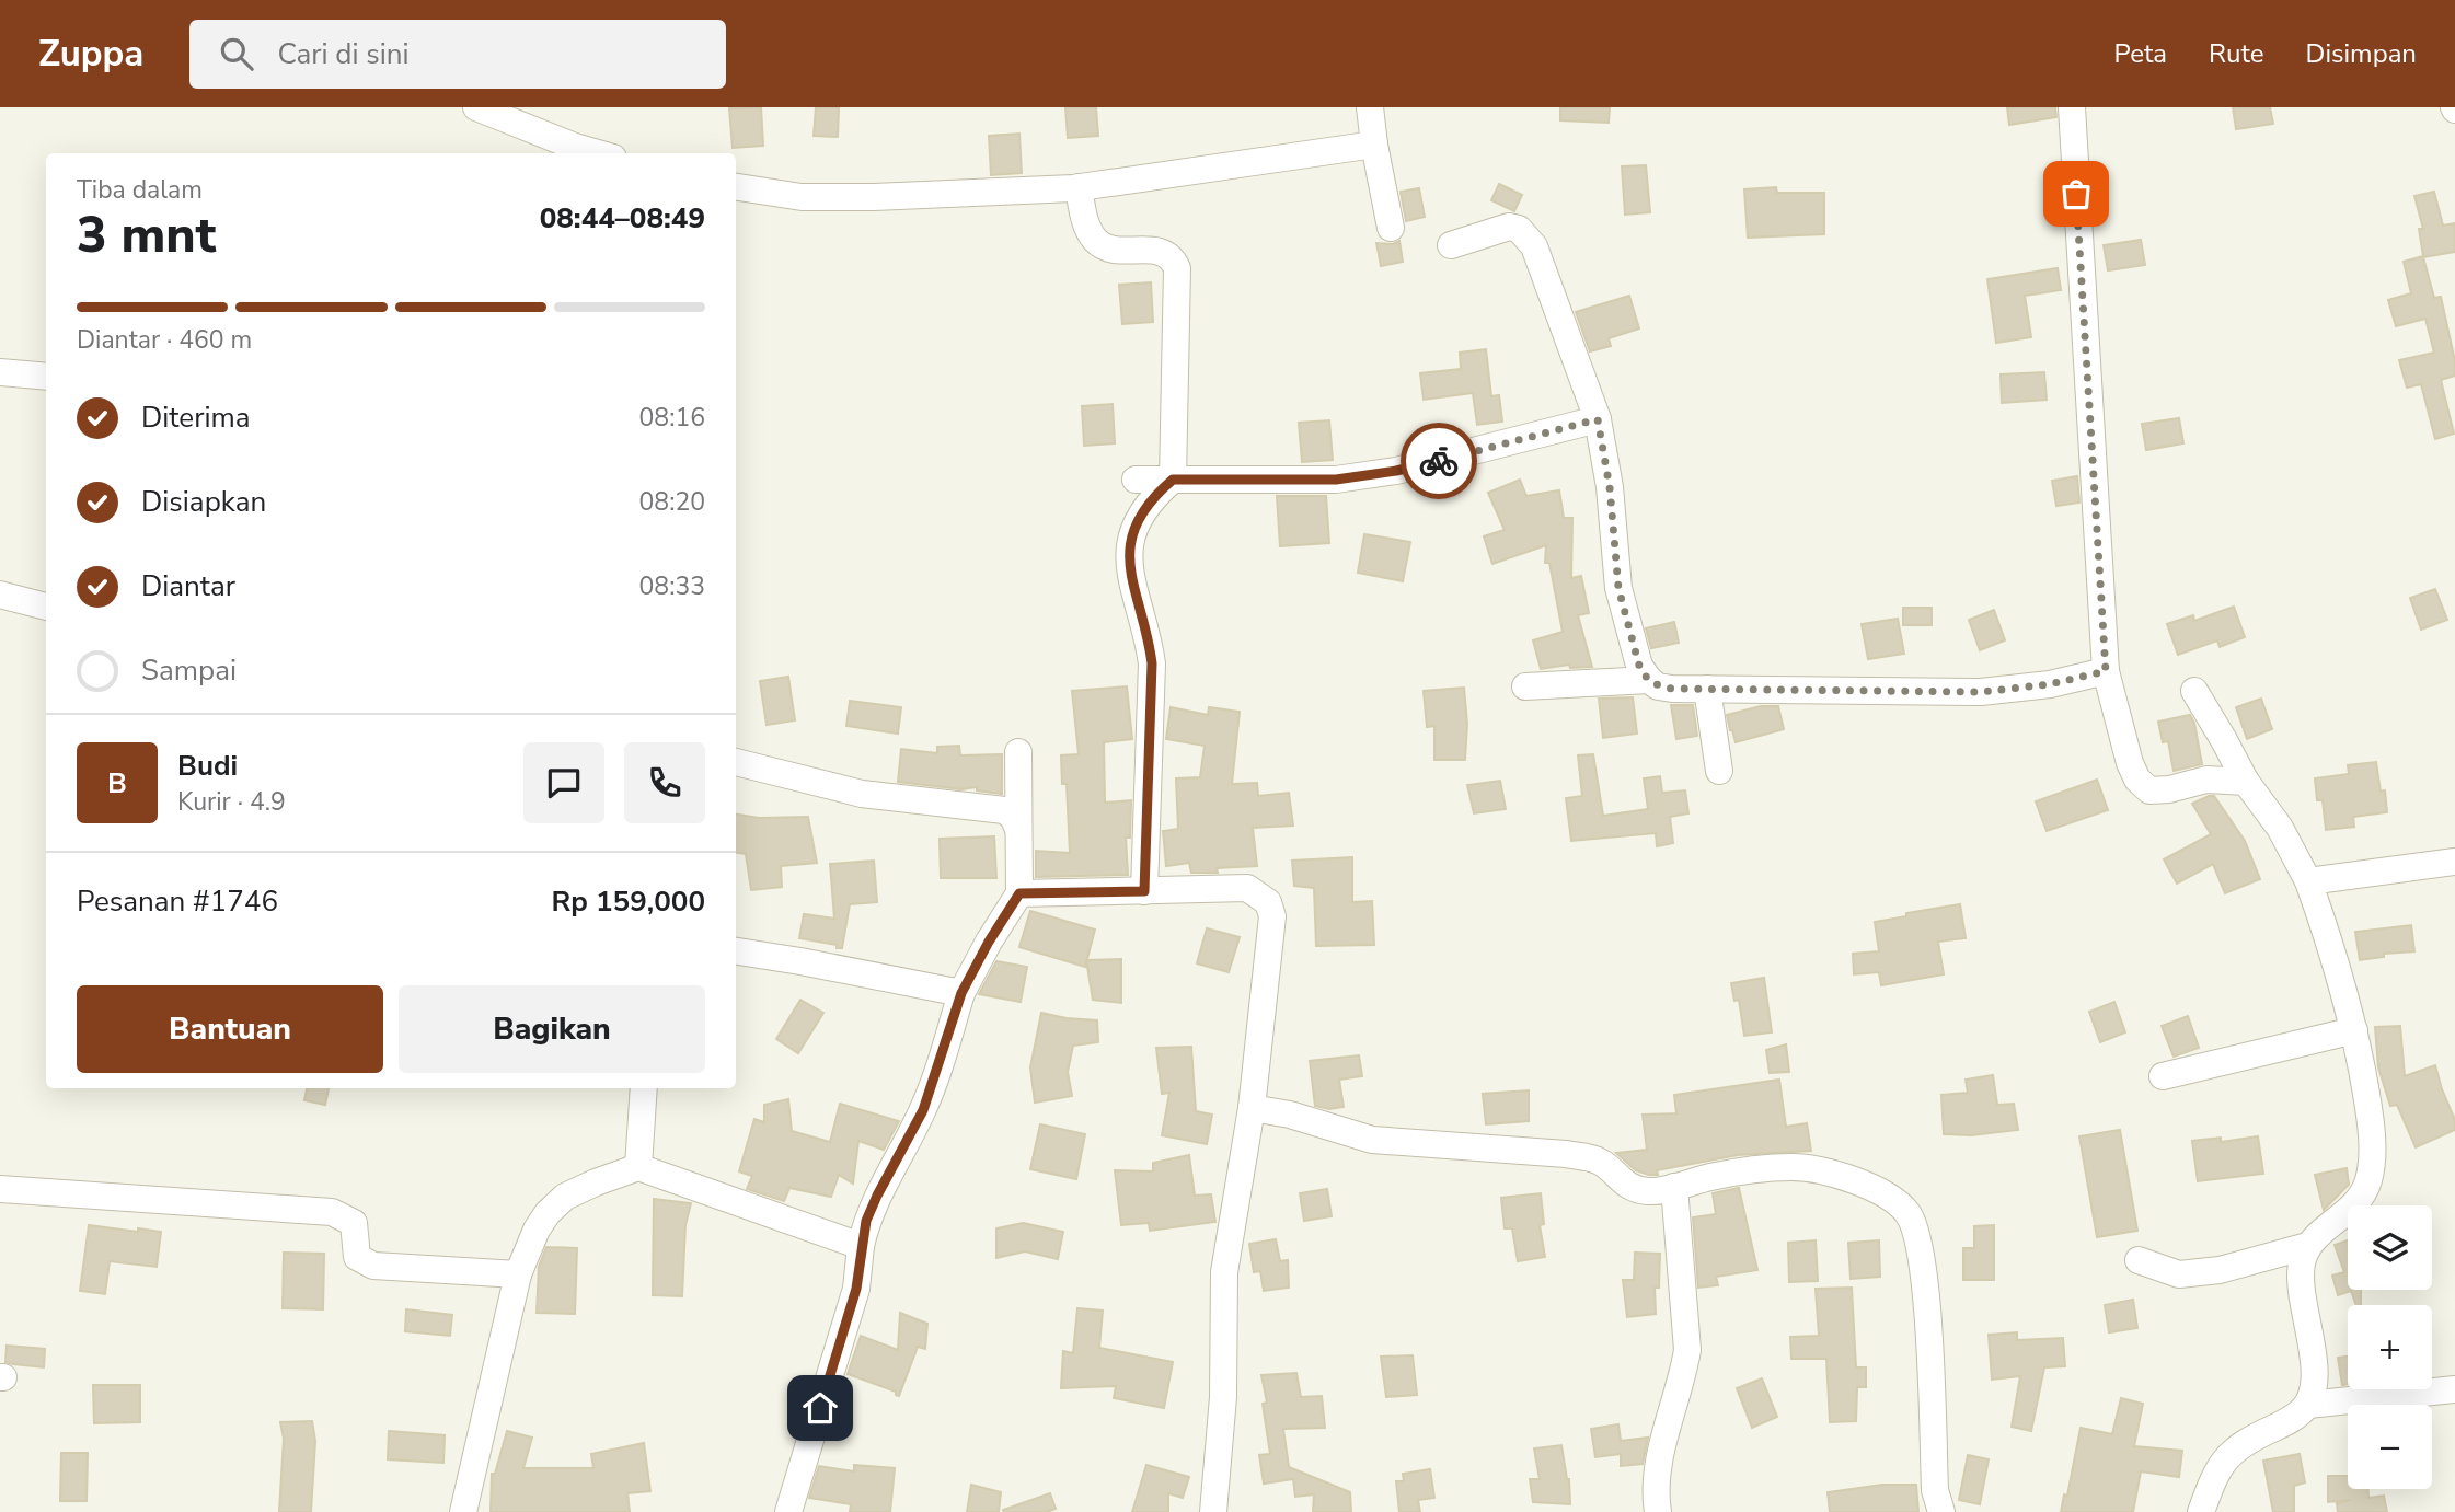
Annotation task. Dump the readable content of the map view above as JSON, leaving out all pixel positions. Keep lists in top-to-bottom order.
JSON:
{
  "page": {
    "header": "Zuppa",
    "search": "Cari di sini",
    "nav": ["Peta", "Rute", "Disimpan"],
    "heading": ["3 mnt", "Tiba dalam", "08:44–08:49"],
    "panel": [
      "Budi",
      "Kurir · 4.9",
      "Pesanan #1746",
      "Rp 159,000"
    ],
    "bar": "Diantar · 460 m",
    "list": [
      ["Diterima", "08:16"],
      ["Disiapkan", "08:20"],
      ["Diantar", "08:33"],
      "Sampai"
    ],
    "round": "B",
    "buttons": ["Bantuan", "Bagikan"],
    "map_buttons": ["+", "−"]
  }
}
